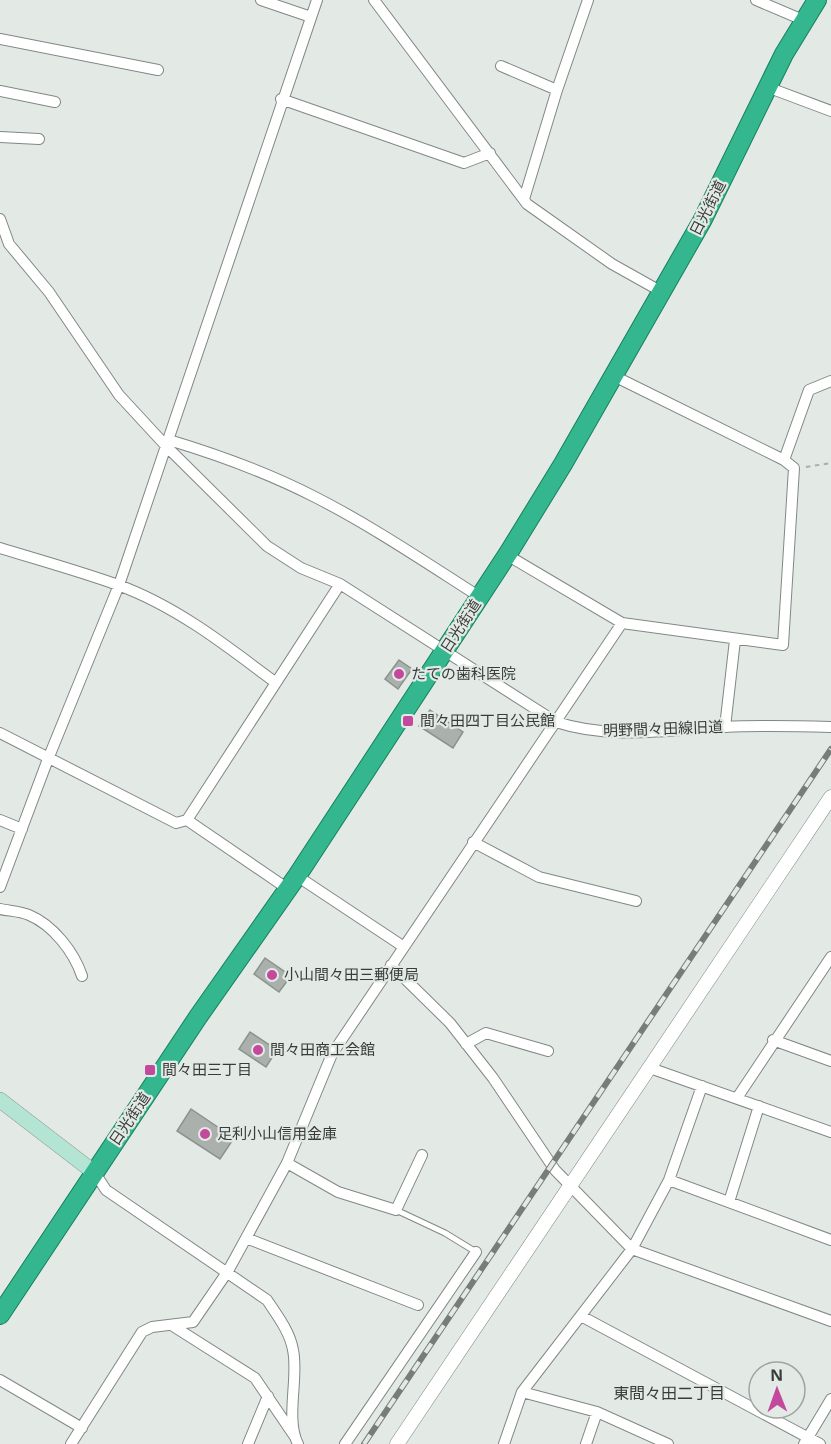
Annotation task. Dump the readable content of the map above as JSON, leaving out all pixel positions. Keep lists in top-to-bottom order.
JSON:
{
  "streets": {
    "highway": ["日光街道"],
    "street": ["明野間々田線旧道"]
  },
  "crossings": [
    ["日光街道", "明野間々田線旧道"]
  ],
  "districts": ["東間々田二丁目"],
  "places": {
    "other": [
      "たての歯科医院",
      "小山間々田三郵便局",
      "間々田商工会館",
      "足利小山信用金庫"
    ],
    "transit": ["間々田四丁目公民館", "間々田三丁目"]
  },
  "north": "top"
}
